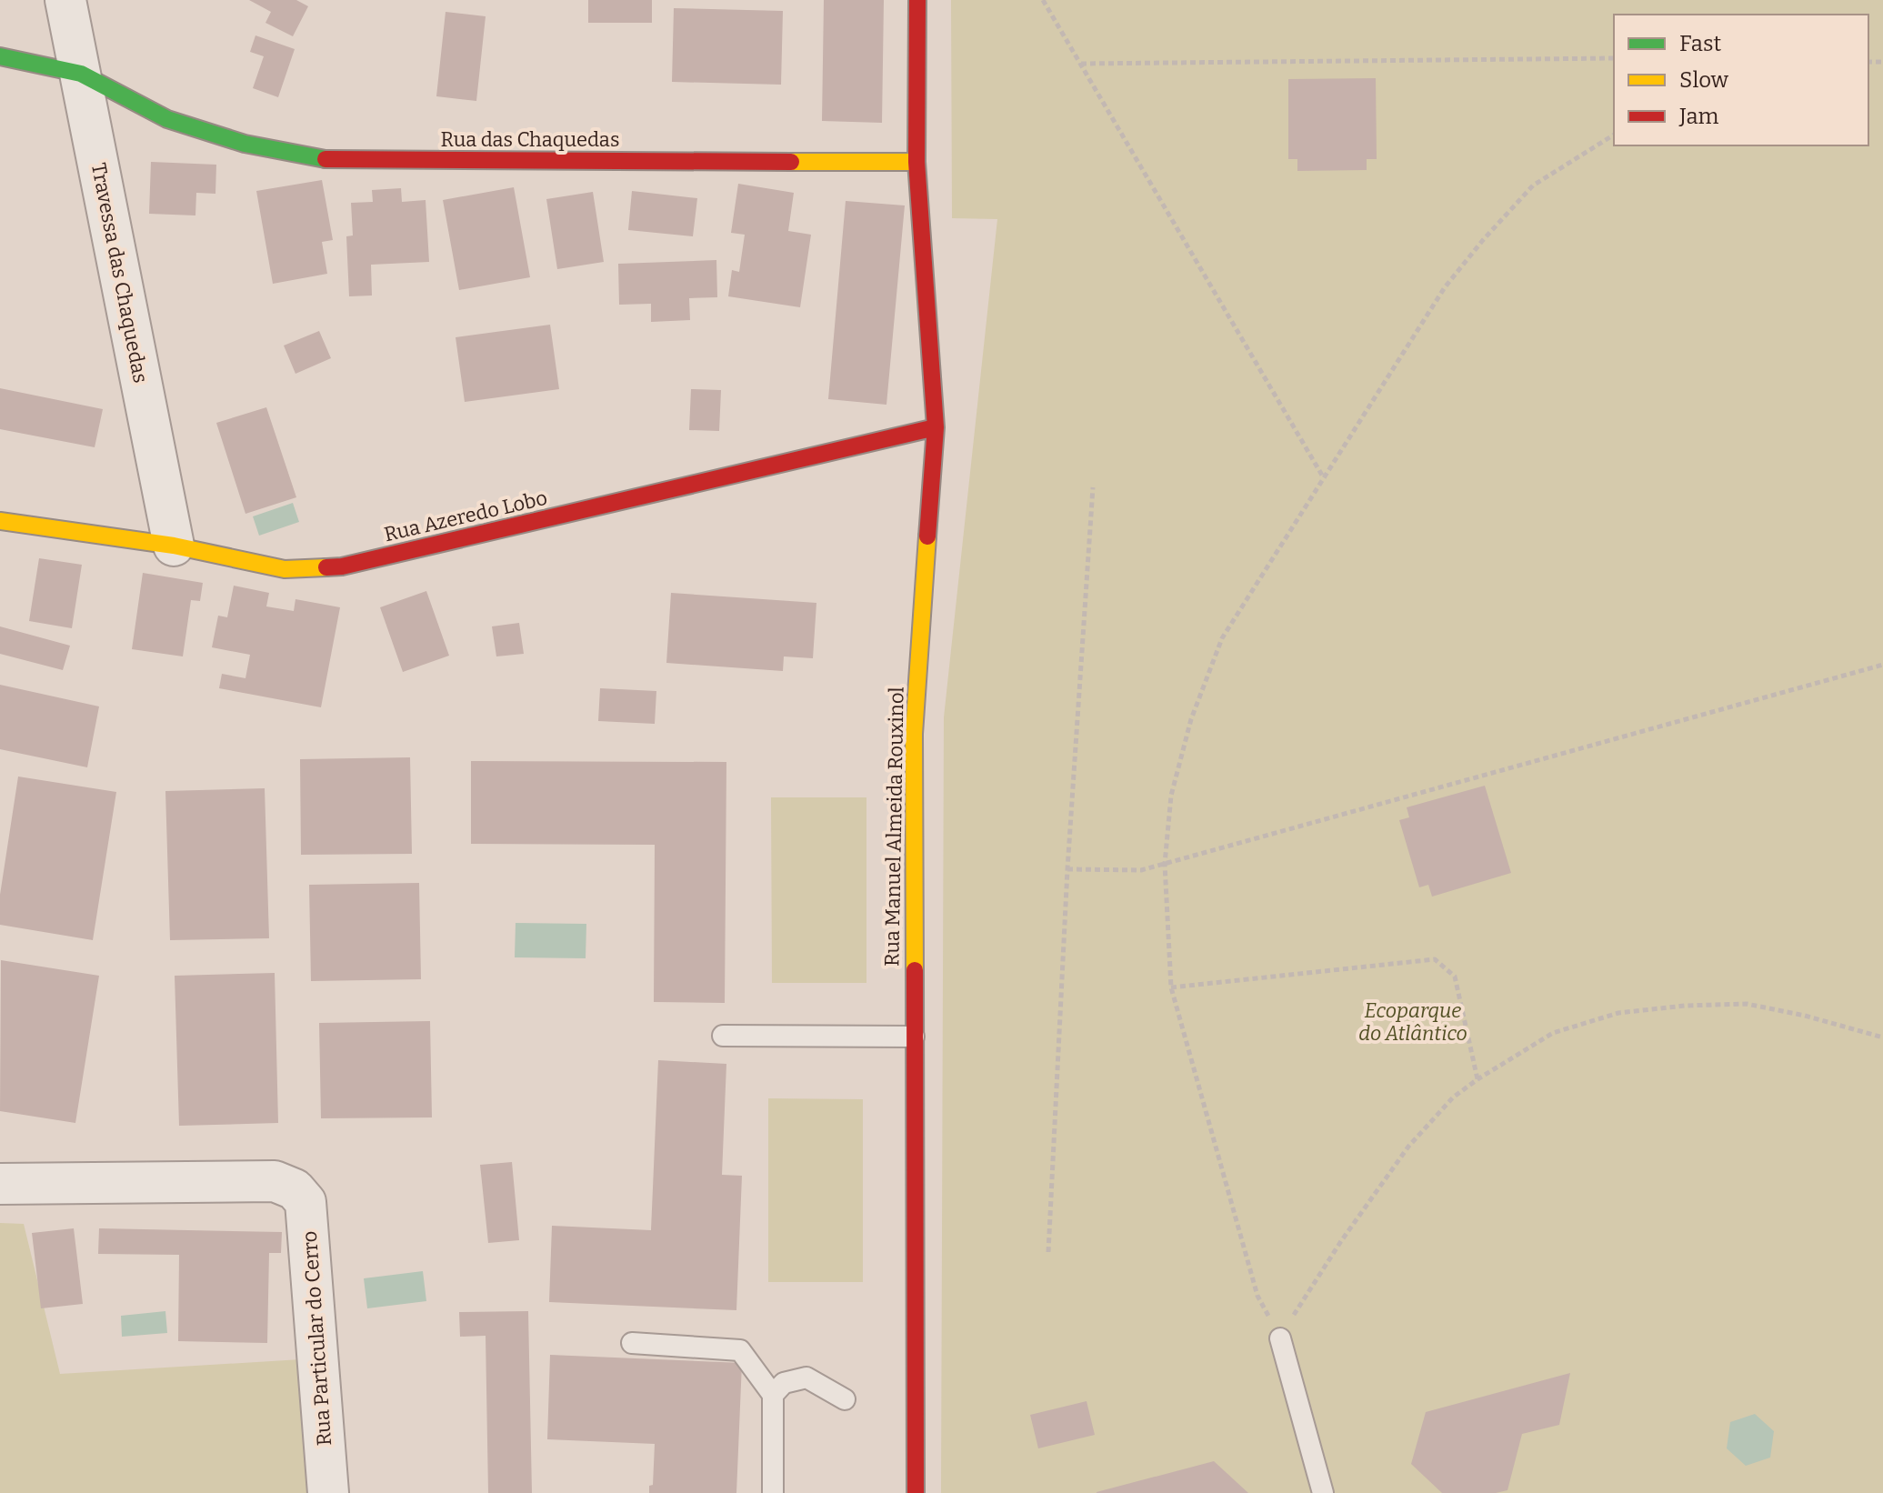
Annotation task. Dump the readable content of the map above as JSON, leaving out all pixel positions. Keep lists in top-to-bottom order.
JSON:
{
  "streets": {
    "street": [
      "Rua das Chaquedas",
      "Travessa das Chaquedas",
      "Rua Azeredo Lobo",
      "Rua Manuel Almeida Rouxinol",
      "Rua Particular do Cerro"
    ]
  },
  "crossings": [
    ["Rua das Chaquedas", "Travessa das Chaquedas"],
    ["Rua das Chaquedas", "Rua Manuel Almeida Rouxinol"],
    ["Travessa das Chaquedas", "Rua Azeredo Lobo"],
    ["Rua Azeredo Lobo", "Rua Manuel Almeida Rouxinol"]
  ],
  "parks": ["Ecoparque do Atlântico"],
  "legend": ["Fast", "Slow", "Jam"]
}
